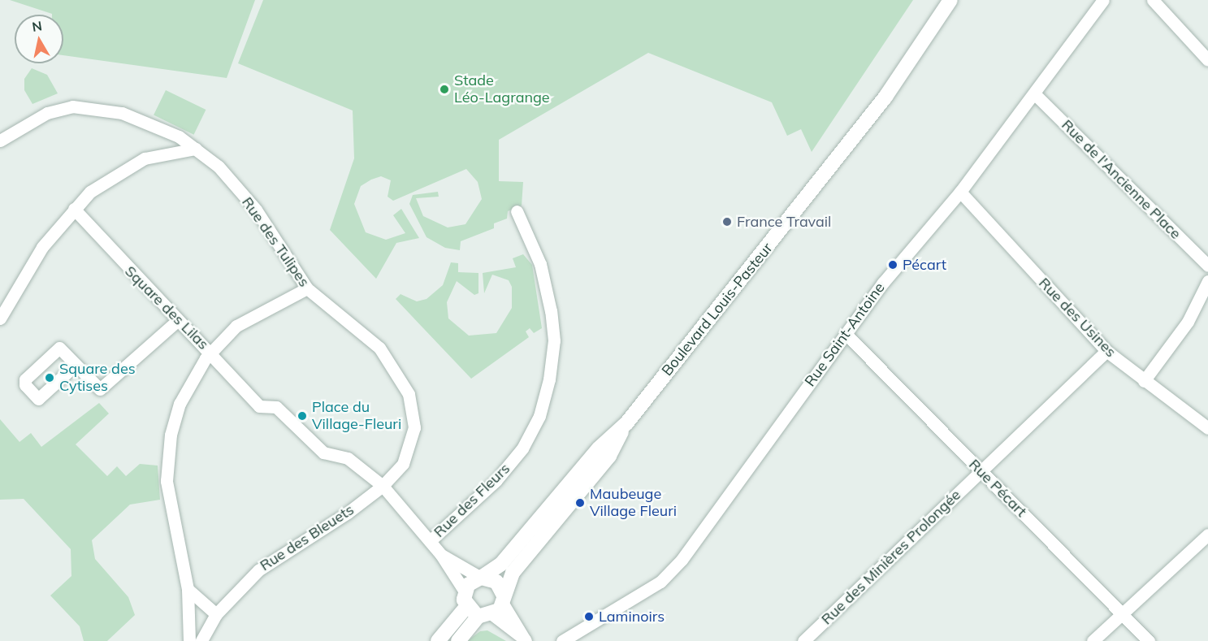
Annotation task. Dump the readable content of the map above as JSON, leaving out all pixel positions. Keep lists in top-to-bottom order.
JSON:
{
  "streets": {
    "main road": ["Boulevard Louis-Pasteur"],
    "street": [
      "Rue de l'Ancienne Place",
      "Rue des Tulipes",
      "Square des Lilas",
      "Rue des Usines",
      "Rue Saint-Antoine",
      "Rue Pécart",
      "Rue des Fleurs",
      "Rue des Bleuets",
      "Rue des Minières Prolongée"
    ]
  },
  "crossings": [
    ["Rue de l'Ancienne Place", "Rue Saint-Antoine"],
    ["Rue des Tulipes", "Square des Lilas"],
    ["Rue des Tulipes", "Rue des Bleuets"],
    ["Square des Lilas", "Rue des Bleuets"],
    ["Rue des Usines", "Rue Saint-Antoine"],
    ["Rue des Usines", "Rue des Minières Prolongée"],
    ["Rue Saint-Antoine", "Rue Pécart"],
    ["Rue Pécart", "Rue des Minières Prolongée"]
  ],
  "places": [
    "Stade Léo-Lagrange",
    "France Travail",
    "Pécart",
    "Square des Cytises",
    "Place du Village-Fleuri",
    "Maubeuge Village Fleuri",
    "Laminoirs"
  ],
  "north": "top"
}
